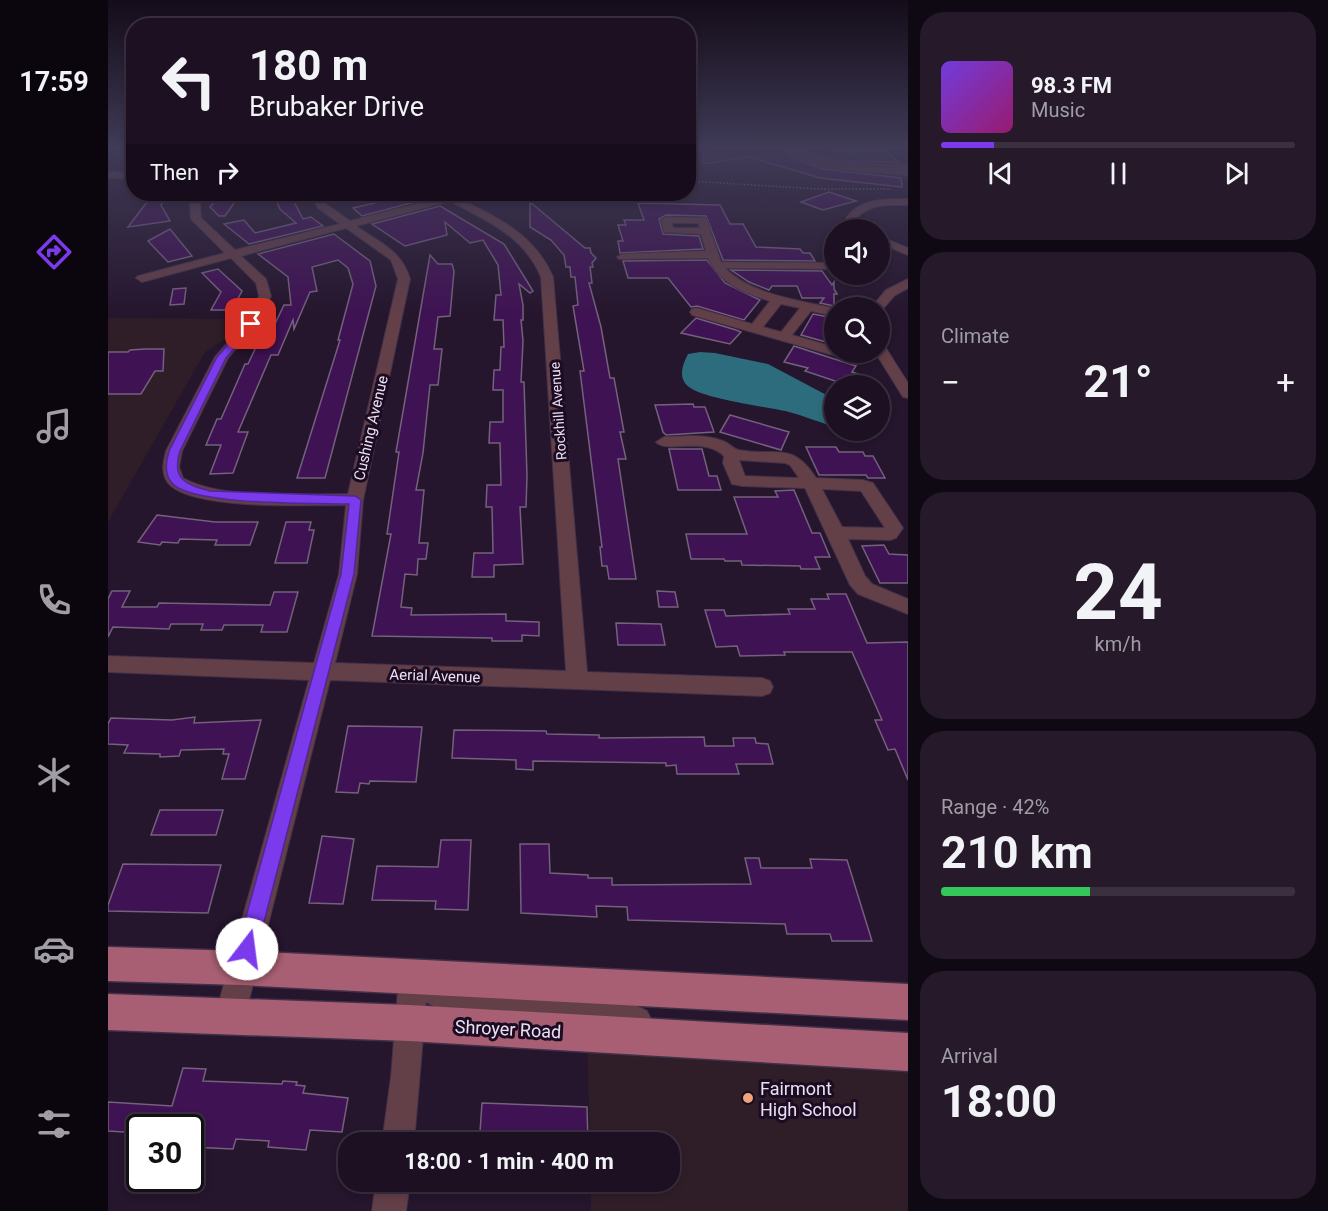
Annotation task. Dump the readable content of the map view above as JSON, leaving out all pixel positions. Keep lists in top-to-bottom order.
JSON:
{
  "streets": {
    "main road": ["Shroyer Road"],
    "street": ["Rockhill Avenue", "Cushing Avenue", "Aerial Avenue"]
  },
  "crossings": [
    ["Rockhill Avenue", "Aerial Avenue"],
    ["Cushing Avenue", "Aerial Avenue"],
    ["Cushing Avenue", "Shroyer Road"]
  ],
  "places": ["Fairmont High School"],
  "page": {
    "tabs": "17:59",
    "turn": ["180 m", "Brubaker Drive"],
    "song": ["98.3 FM", "Music"],
    "then": "Then",
    "tile": [
      "Climate",
      ["24", "km/h"],
      ["Range · 42%", "210 km"],
      ["Arrival", "18:00"]
    ],
    "heat": ["−", "21°", "+"],
    "limit": "30",
    "trip": "18:00 · 1 min · 400 m"
  }
}
